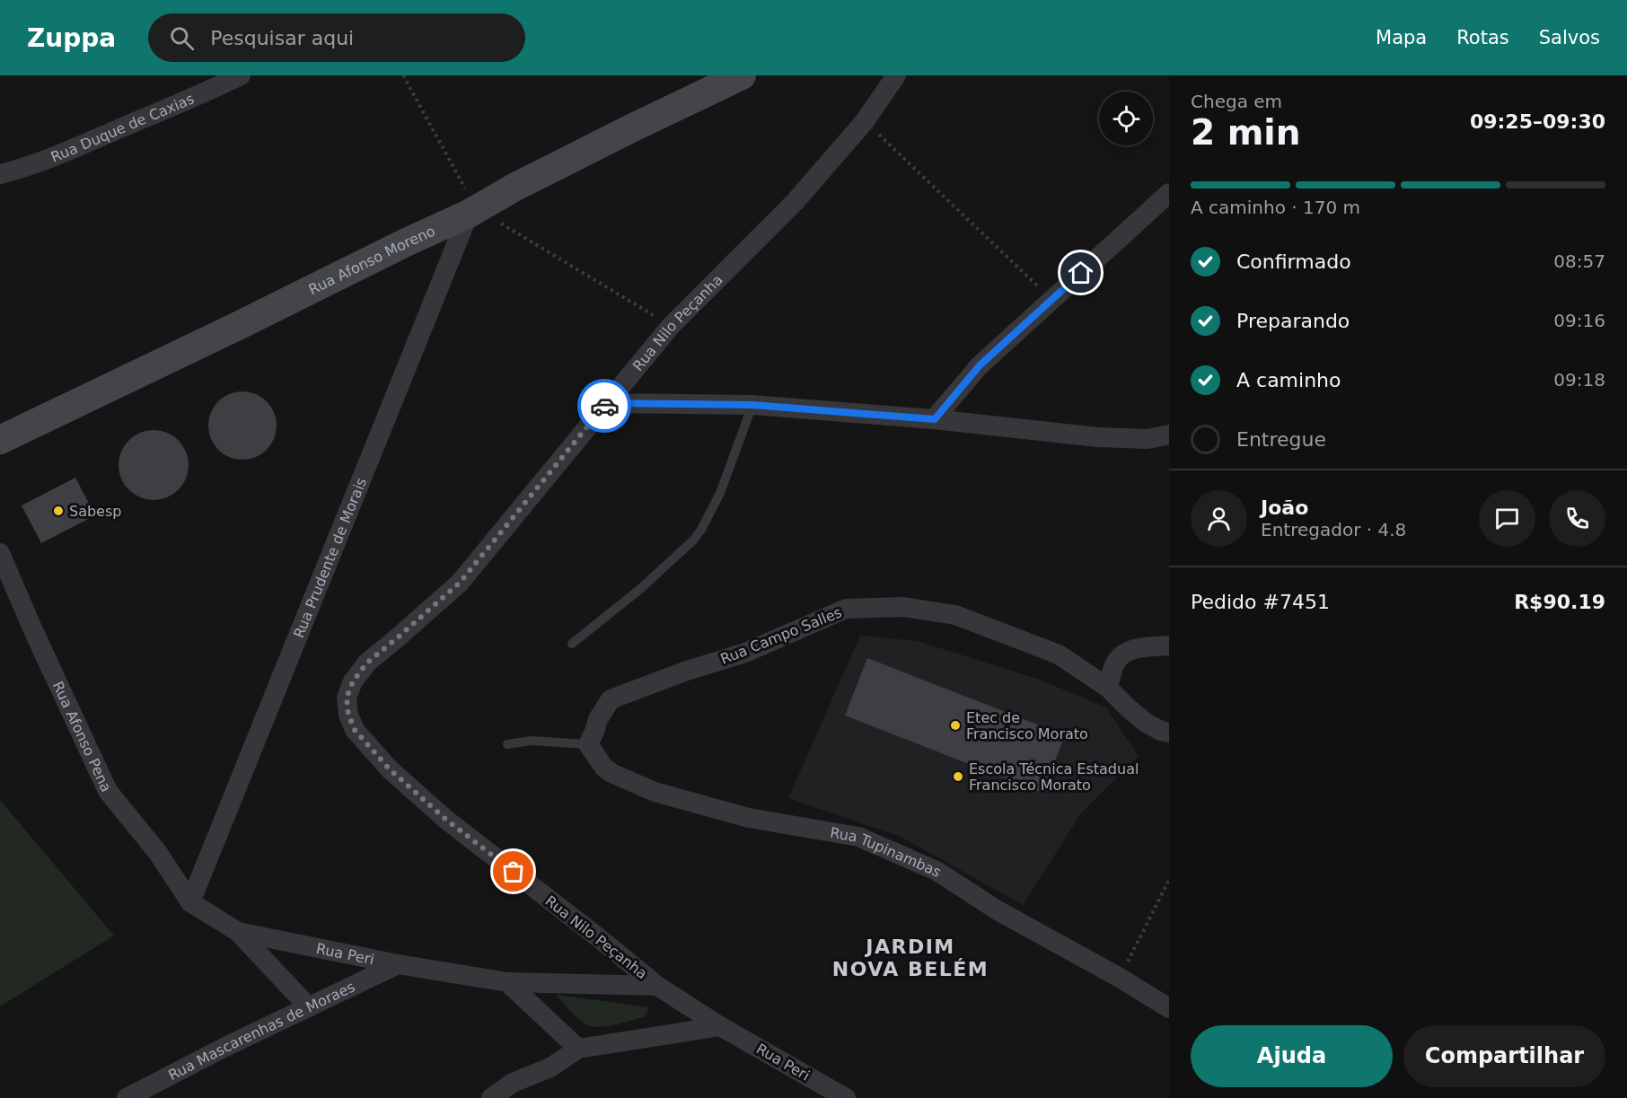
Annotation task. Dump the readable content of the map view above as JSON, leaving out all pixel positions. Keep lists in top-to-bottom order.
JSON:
{
  "streets": {
    "main road": ["Rua Afonso Moreno"],
    "street": [
      "Rua Duque de Caxias",
      "Rua Nilo Peçanha",
      "Rua Prudente de Morais",
      "Rua Campo Salles",
      "Rua Afonso Pena",
      "Rua Tupinambas",
      "Rua Peri",
      "Rua Mascarenhas de Moraes"
    ]
  },
  "crossings": [
    ["Rua Afonso Moreno", "Rua Prudente de Morais"],
    ["Rua Nilo Peçanha", "Rua Peri"],
    ["Rua Prudente de Morais", "Rua Afonso Pena"],
    ["Rua Prudente de Morais", "Rua Peri"],
    ["Rua Campo Salles", "Rua Tupinambas"],
    ["Rua Afonso Pena", "Rua Peri"],
    ["Rua Peri", "Rua Mascarenhas de Moraes"]
  ],
  "districts": ["JARDIM NOVA BELÉM"],
  "places": ["Sabesp", "Etec de Francisco Morato", "Escola Técnica Estadual Francisco Morato"],
  "page": {
    "header": "Zuppa",
    "search": "Pesquisar aqui",
    "nav": ["Mapa", "Rotas", "Salvos"],
    "heading": ["2 min", "Chega em", "09:25–09:30"],
    "panel": [
      "João",
      "Entregador · 4.8",
      "Pedido #7451",
      "R$90.19"
    ],
    "bar": "A caminho · 170 m",
    "list": [
      ["Confirmado", "08:57"],
      ["Preparando", "09:16"],
      ["A caminho", "09:18"],
      "Entregue"
    ],
    "buttons": ["Ajuda", "Compartilhar"]
  }
}
